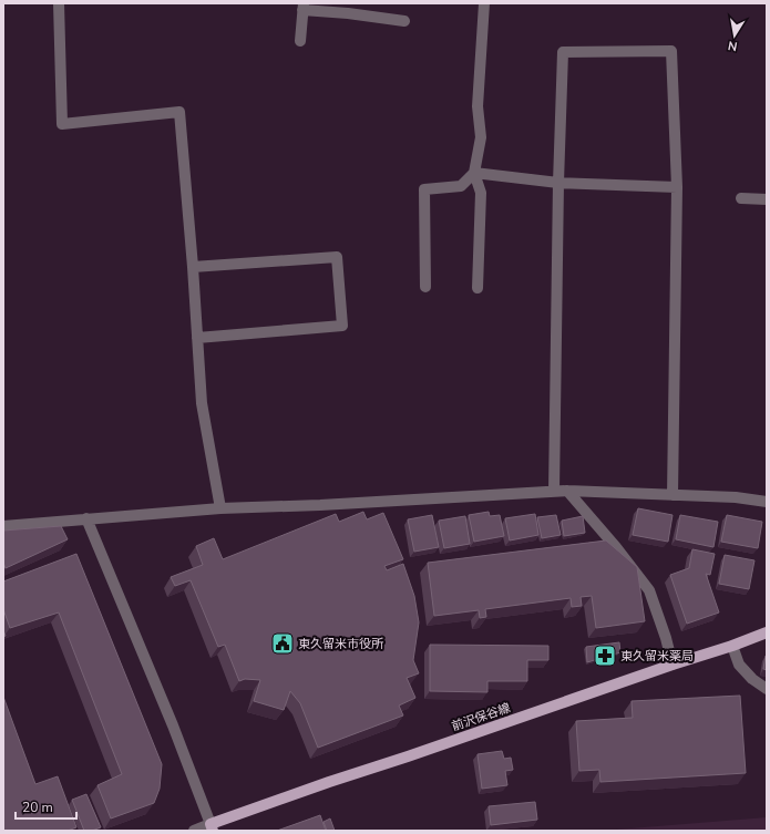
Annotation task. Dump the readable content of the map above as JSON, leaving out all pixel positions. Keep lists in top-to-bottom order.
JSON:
{
  "streets": {
    "main road": ["前沢保谷線"]
  },
  "places": {
    "public building": ["東久留米市役所"],
    "pharmacy": ["東久留米薬局"]
  },
  "scale_bar": "20 m",
  "north": "bottom"
}
